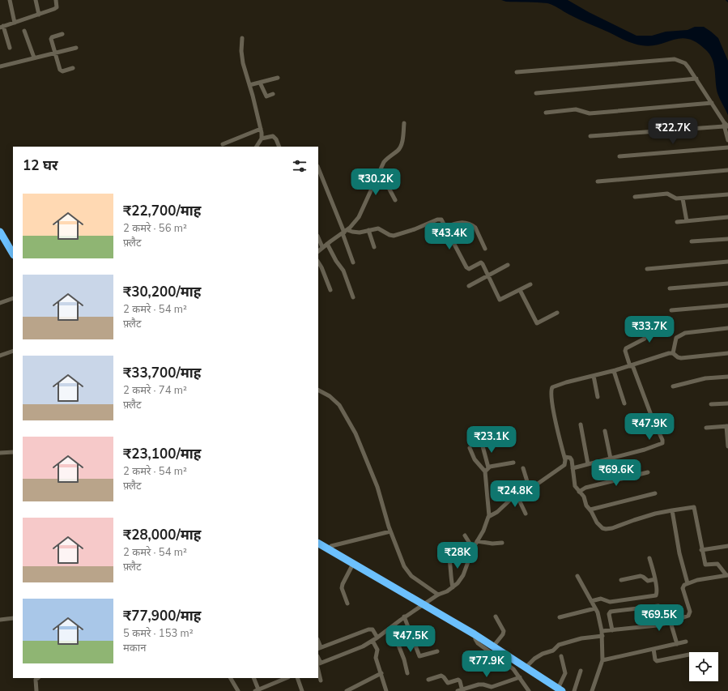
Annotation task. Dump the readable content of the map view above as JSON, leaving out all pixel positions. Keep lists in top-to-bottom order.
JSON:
{
  "page": {
    "price": [
      "₹22.7K",
      "₹30.2K",
      "₹43.4K",
      "₹33.7K",
      "₹47.9K",
      "₹23.1K",
      "₹69.6K",
      "₹24.8K",
      "₹28K",
      "₹69.5K",
      "₹47.5K",
      "₹77.9K"
    ],
    "heading": "12 घर",
    "list": [
      {
        "name": "₹22,700/माह",
        "note": "2 कमरे · 56 m² · फ़्लैट"
      },
      {
        "name": "₹30,200/माह",
        "note": "2 कमरे · 54 m² · फ़्लैट"
      },
      {
        "name": "₹33,700/माह",
        "note": "2 कमरे · 74 m² · फ़्लैट"
      },
      {
        "name": "₹23,100/माह",
        "note": "2 कमरे · 54 m² · फ़्लैट"
      },
      {
        "name": "₹28,000/माह",
        "note": "2 कमरे · 54 m² · फ़्लैट"
      },
      {
        "name": "₹77,900/माह",
        "note": "5 कमरे · 153 m² · मकान"
      }
    ]
  }
}
